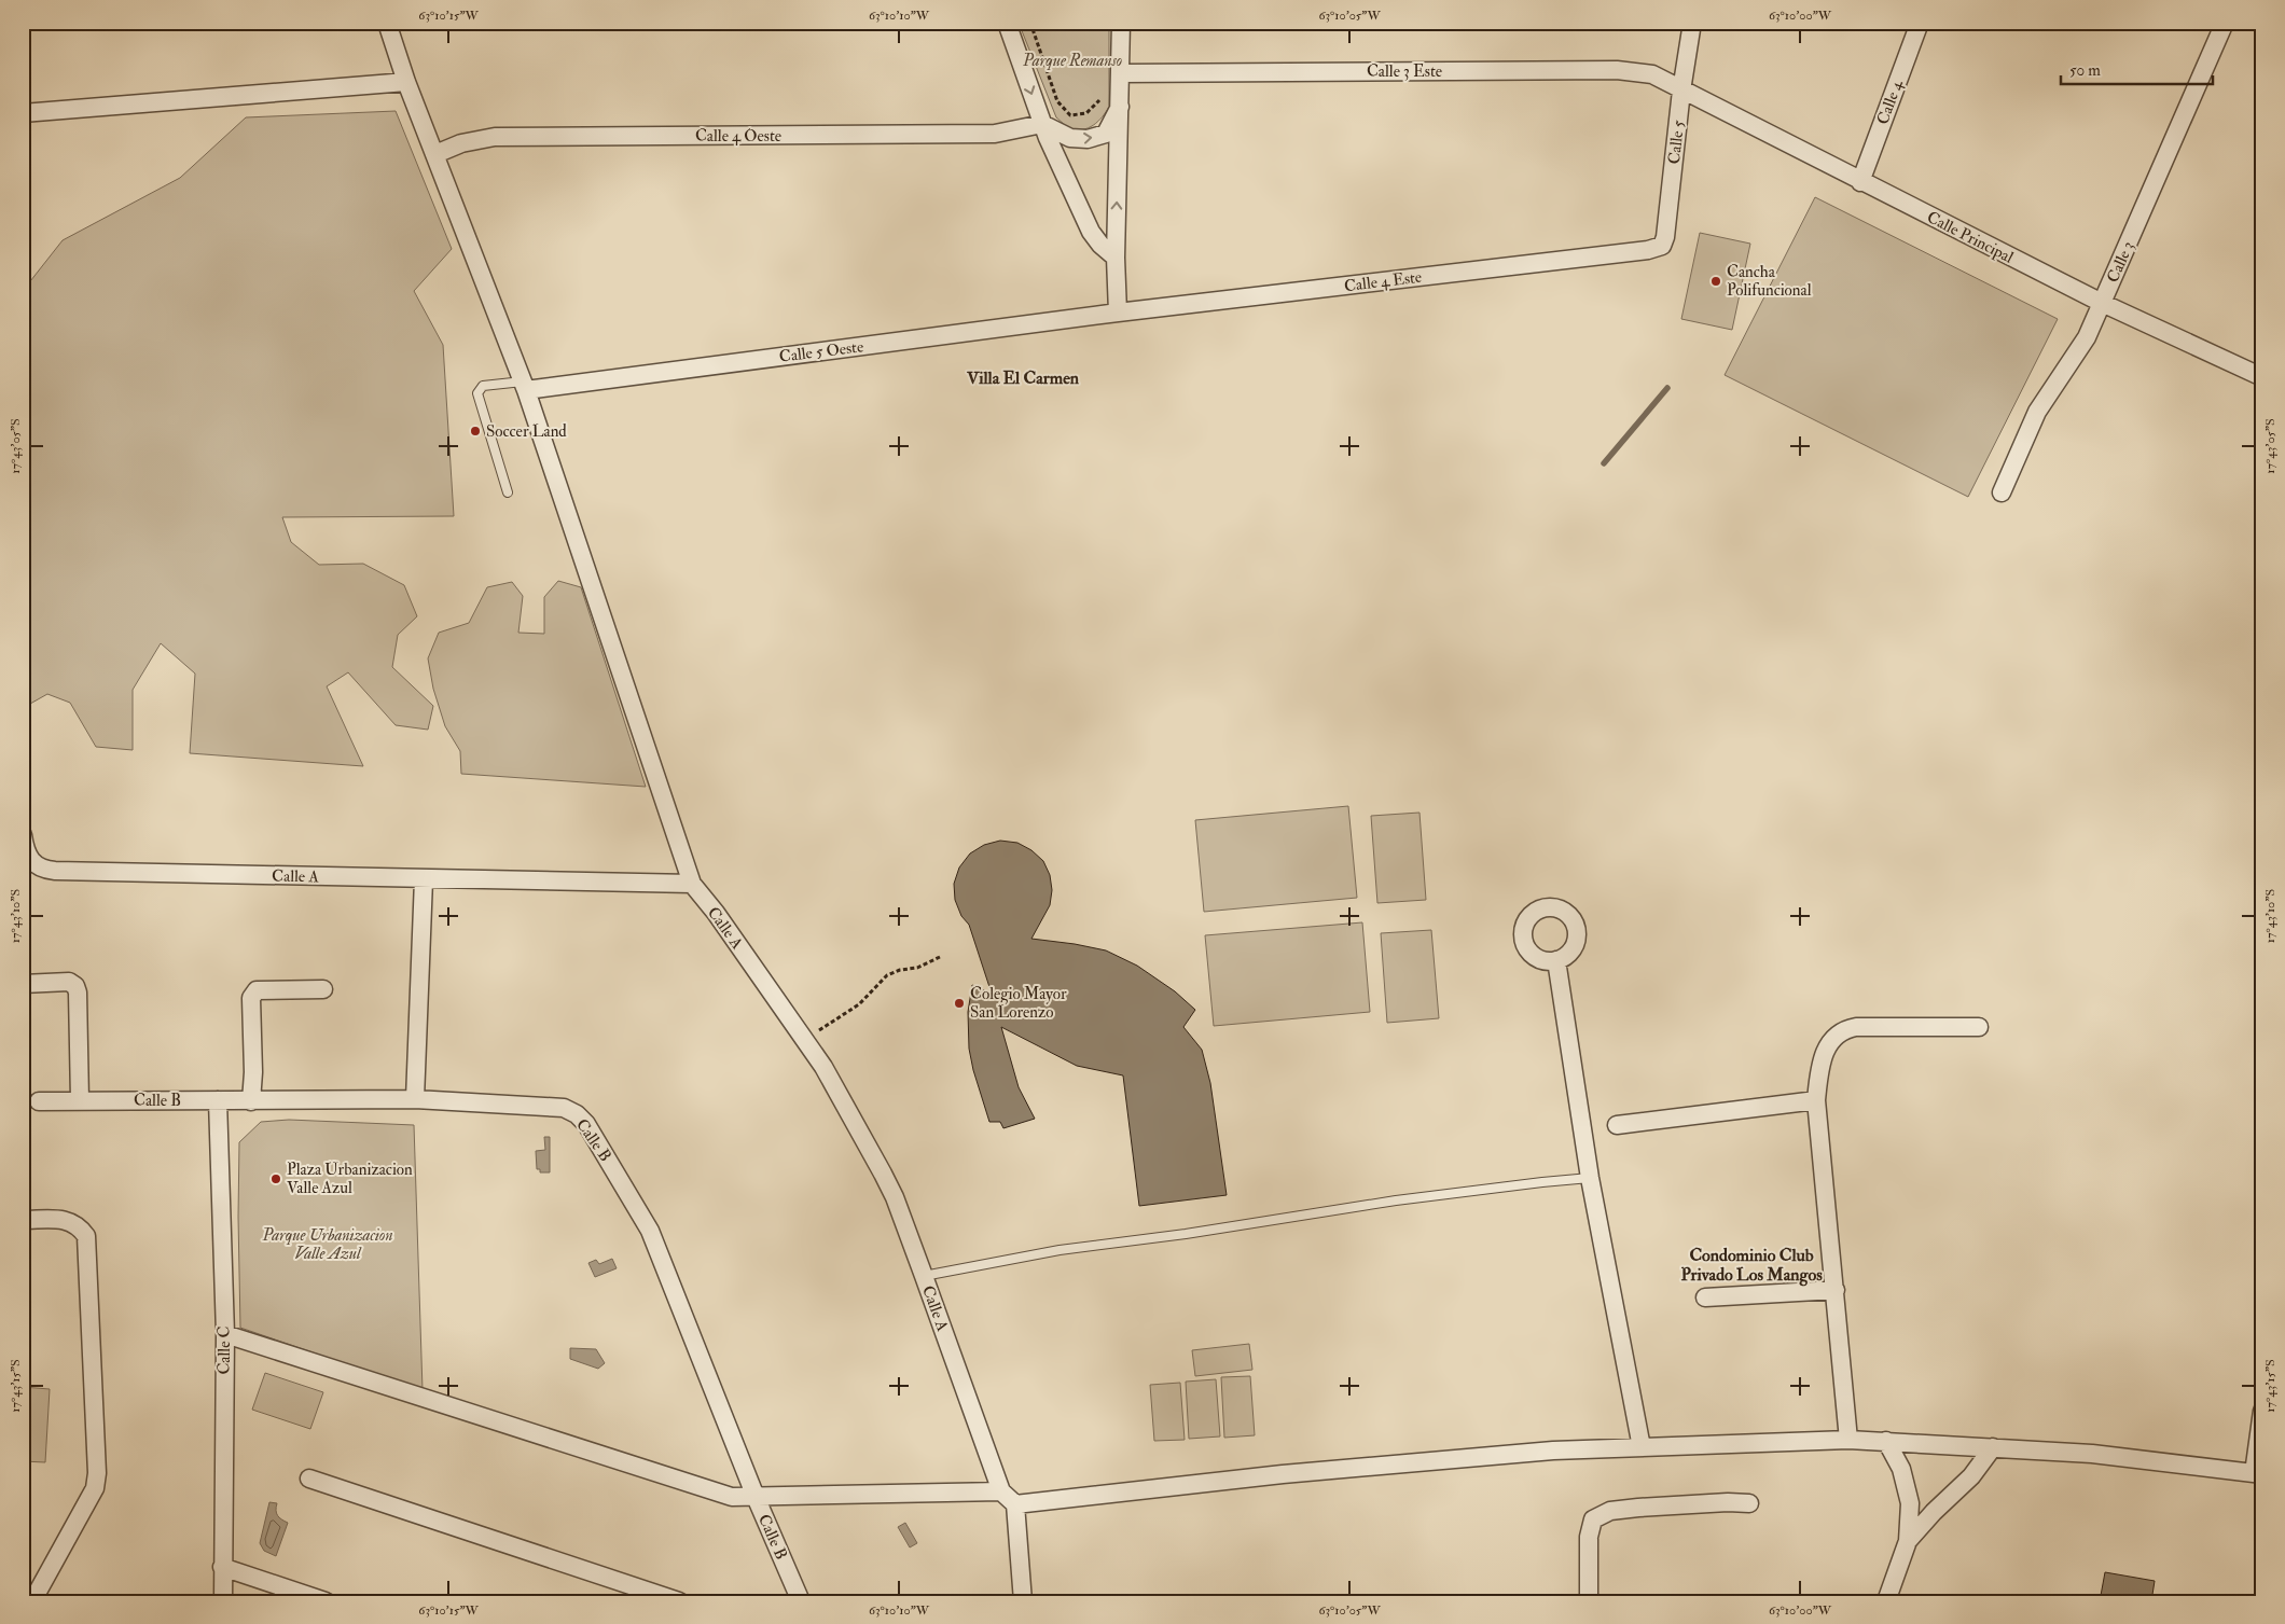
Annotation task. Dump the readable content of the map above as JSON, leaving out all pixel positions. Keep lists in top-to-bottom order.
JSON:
{
  "streets": {
    "street": [
      "Calle 3 Este",
      "Calle 4",
      "Calle 4 Oeste",
      "Calle 5",
      "Calle Principal",
      "Calle 3",
      "Calle 4 Este",
      "Calle 5 Oeste",
      "Calle A",
      "Calle B",
      "Calle C"
    ]
  },
  "crossings": [
    ["Calle 3 Este", "Calle 5"],
    ["Calle 3 Este", "Calle Principal"],
    ["Calle 4", "Calle Principal"],
    ["Calle 5", "Calle Principal"],
    ["Calle 5", "Calle 4 Este"],
    ["Calle Principal", "Calle 3"],
    ["Calle 4 Este", "Calle 5 Oeste"],
    ["Calle B", "Calle C"]
  ],
  "districts": ["Villa El Carmen", "Condominio Club Privado Los Mangos"],
  "parks": ["Parque Remanso", "Parque Urbanizacion Valle Azul"],
  "places": [
    "Cancha Polifuncional",
    "Soccer Land",
    "Colegio Mayor San Lorenzo",
    "Plaza Urbanizacion Valle Azul"
  ],
  "scale_bar": "50 m",
  "coordinates": [
    "63°10'15\"W",
    "63°10'10\"W",
    "63°10'05\"W",
    "63°10'00\"W",
    "17°43'05\"S",
    "17°43'10\"S",
    "17°43'15\"S"
  ]
}
